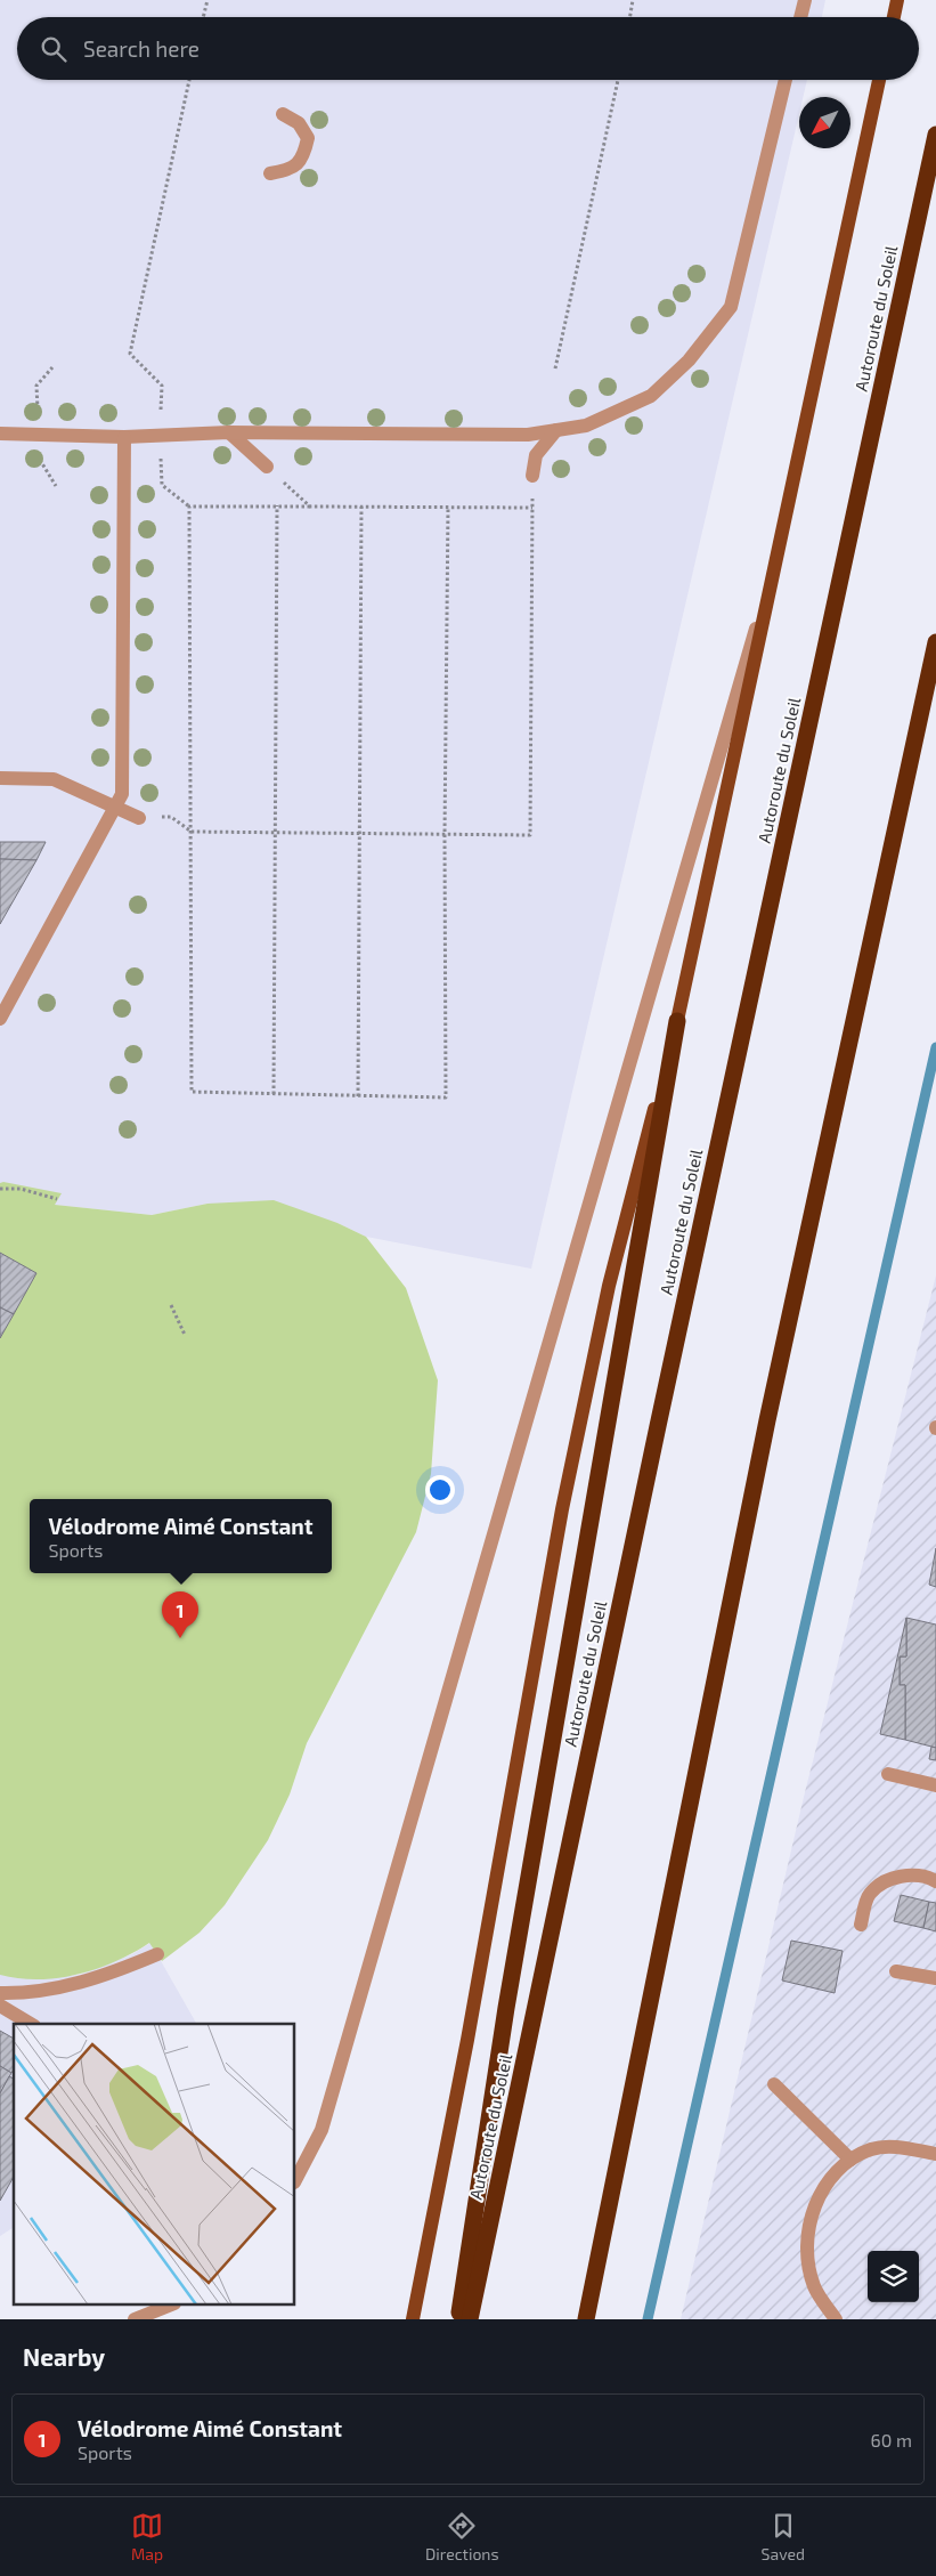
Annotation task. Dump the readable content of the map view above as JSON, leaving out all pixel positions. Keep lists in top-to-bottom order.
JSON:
{
  "streets": {
    "highway": ["Autoroute du Soleil"]
  },
  "north": "bottom left",
  "page": {
    "search": "Search here",
    "popup": ["Vélodrome Aimé Constant", "Sports"],
    "pins": "1",
    "heading": "Nearby",
    "list": [
      {
        "mark": "1",
        "name": "Vélodrome Aimé Constant",
        "note": "Sports",
        "value": "60 m"
      }
    ],
    "nav": ["Map", "Directions", "Saved"]
  }
}
